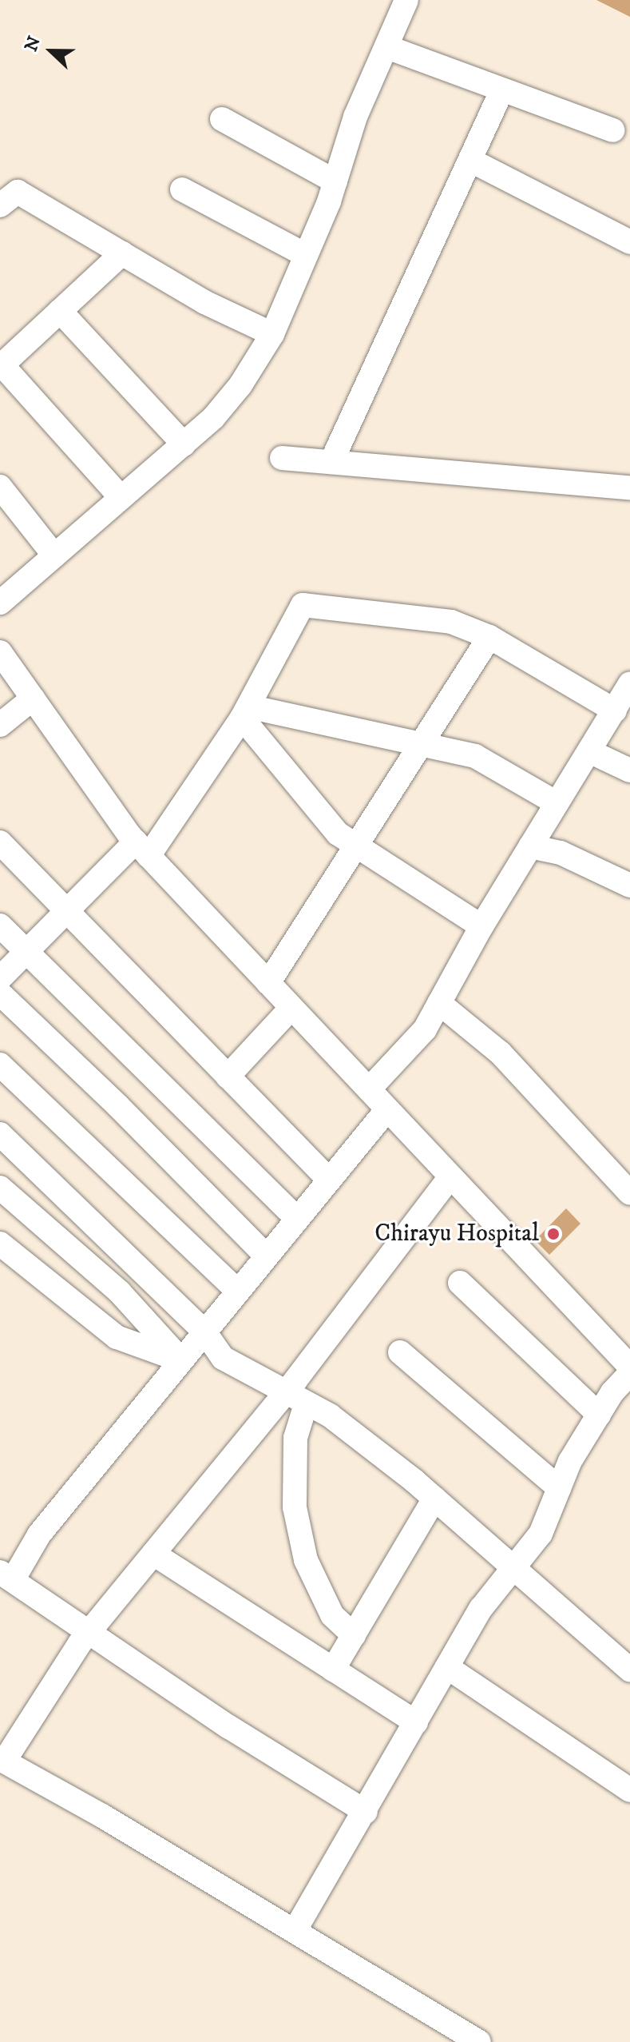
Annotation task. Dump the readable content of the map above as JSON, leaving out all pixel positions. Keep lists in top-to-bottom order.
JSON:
{
  "places": ["Chirayu Hospital"],
  "north": "left"
}
